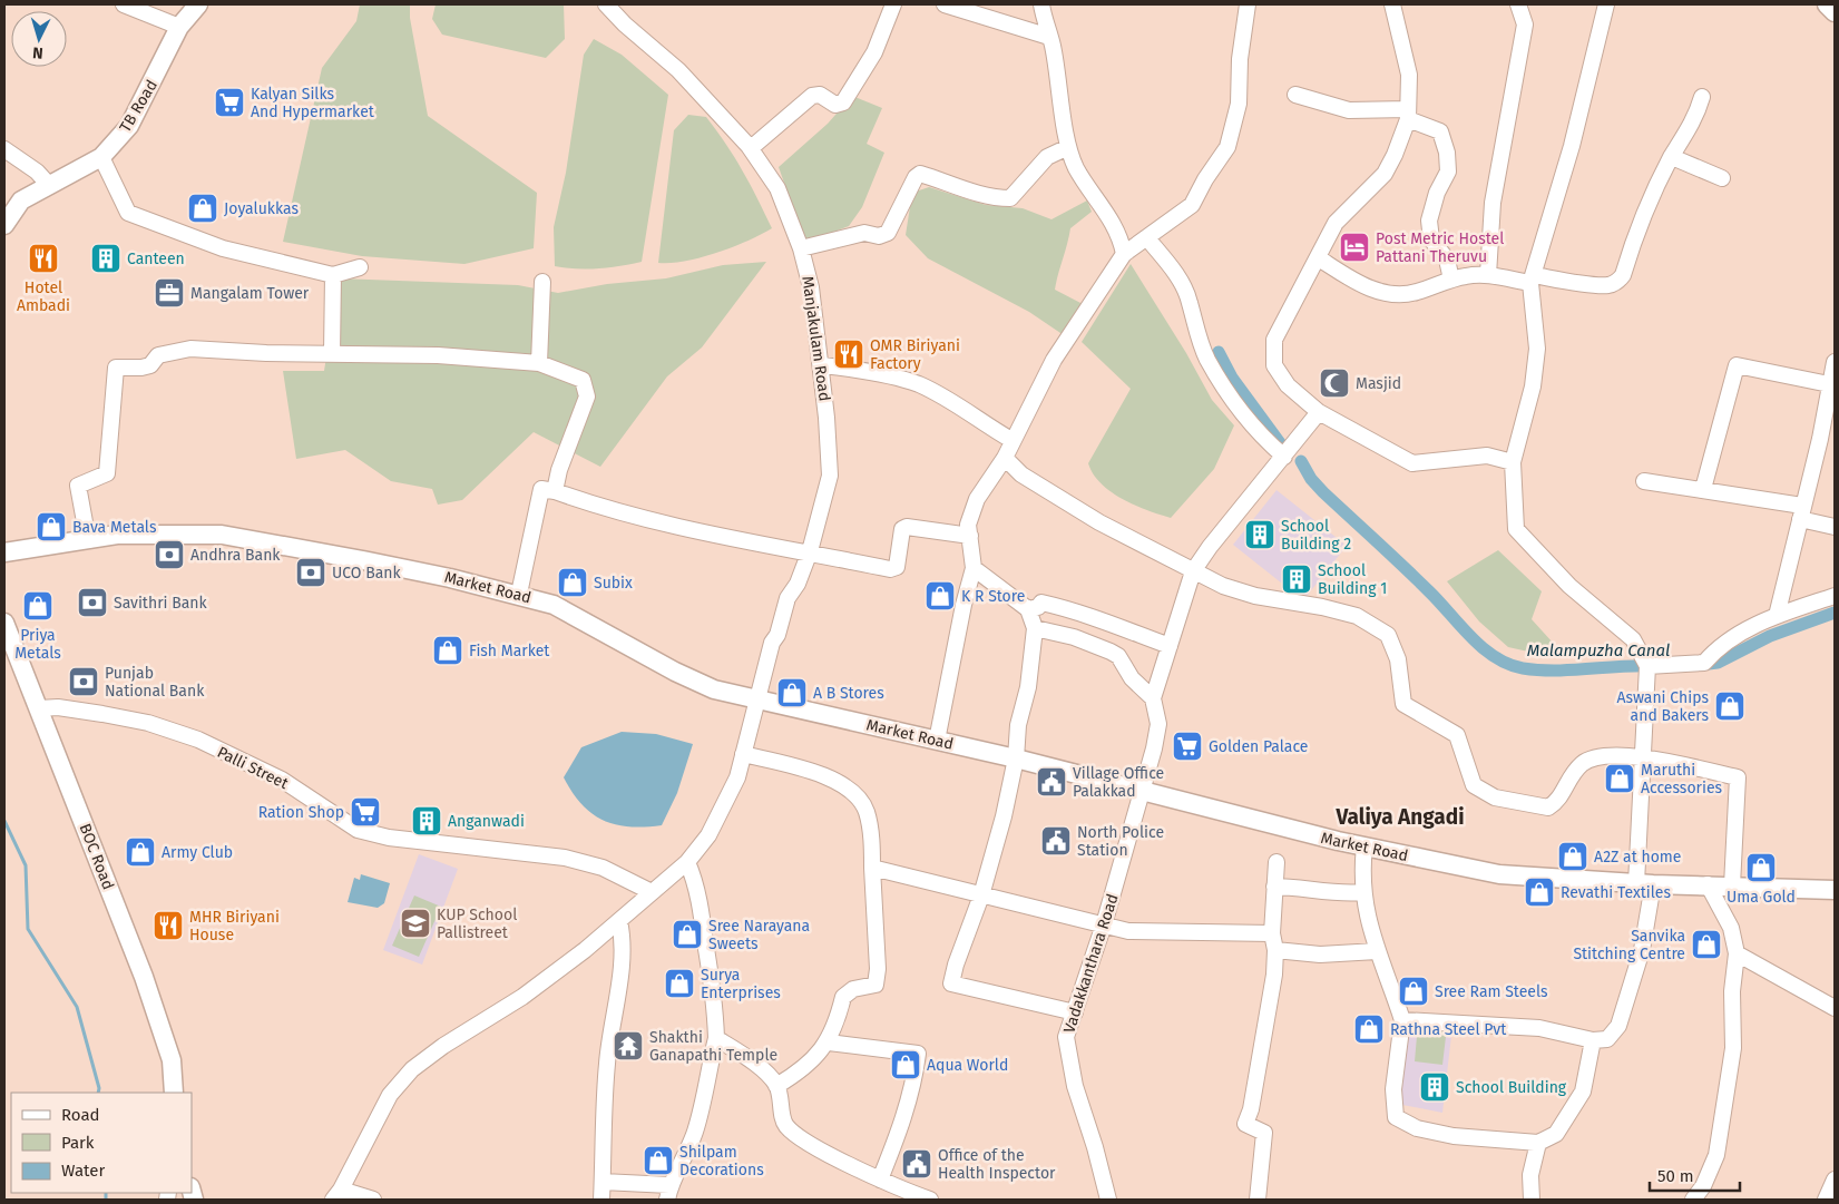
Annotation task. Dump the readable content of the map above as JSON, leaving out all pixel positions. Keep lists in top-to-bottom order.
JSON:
{
  "streets": {
    "main road": ["TB Road", "Market Road", "BOC Road"],
    "street": ["Manjakulam Road", "Palli Street", "Vadakkanthara Road"]
  },
  "crossings": [
    ["Manjakulam Road", "Market Road"],
    ["Manjakulam Road", "Palli Street"],
    ["Market Road", "Vadakkanthara Road"],
    ["Palli Street", "BOC Road"]
  ],
  "districts": ["Valiya Angadi"],
  "water": ["Malampuzha Canal"],
  "places": {
    "supermarket": ["Kalyan Silks And Hypermarket", "Golden Palace", "Ration Shop"],
    "shop": [
      "Joyalukkas",
      "Bava Metals",
      "Subix",
      "K R Store",
      "Priya Metals",
      "Fish Market",
      "A B Stores",
      "Aswani Chips and Bakers",
      "Maruthi Accessories",
      "Army Club",
      "A2Z at home",
      "Uma Gold",
      "Revathi Textiles",
      "Sree Narayana Sweets",
      "Sanvika Stitching Centre",
      "Surya Enterprises",
      "Sree Ram Steels",
      "Rathna Steel Pvt",
      "Aqua World",
      "Shilpam Decorations"
    ],
    "hotel": ["Post Metric Hostel Pattani Theruvu"],
    "restaurant": ["Hotel Ambadi", "OMR Biriyani Factory", "MHR Biriyani House"],
    "building": [
      "Canteen",
      "School Building 2",
      "School Building 1",
      "Anganwadi",
      "School Building"
    ],
    "office": ["Mangalam Tower"],
    "mosque": ["Masjid"],
    "bank": [
      "Andhra Bank",
      "UCO Bank",
      "Savithri Bank",
      "Punjab National Bank"
    ],
    "public building": ["Village Office Palakkad", "North Police Station", "Office of the Health Inspector"],
    "school or university": ["KUP School Pallistreet"],
    "temple": ["Shakthi Ganapathi Temple"]
  },
  "legend": ["Road", "Park", "Water"],
  "scale_bar": "50 m",
  "north": "bottom"
}
